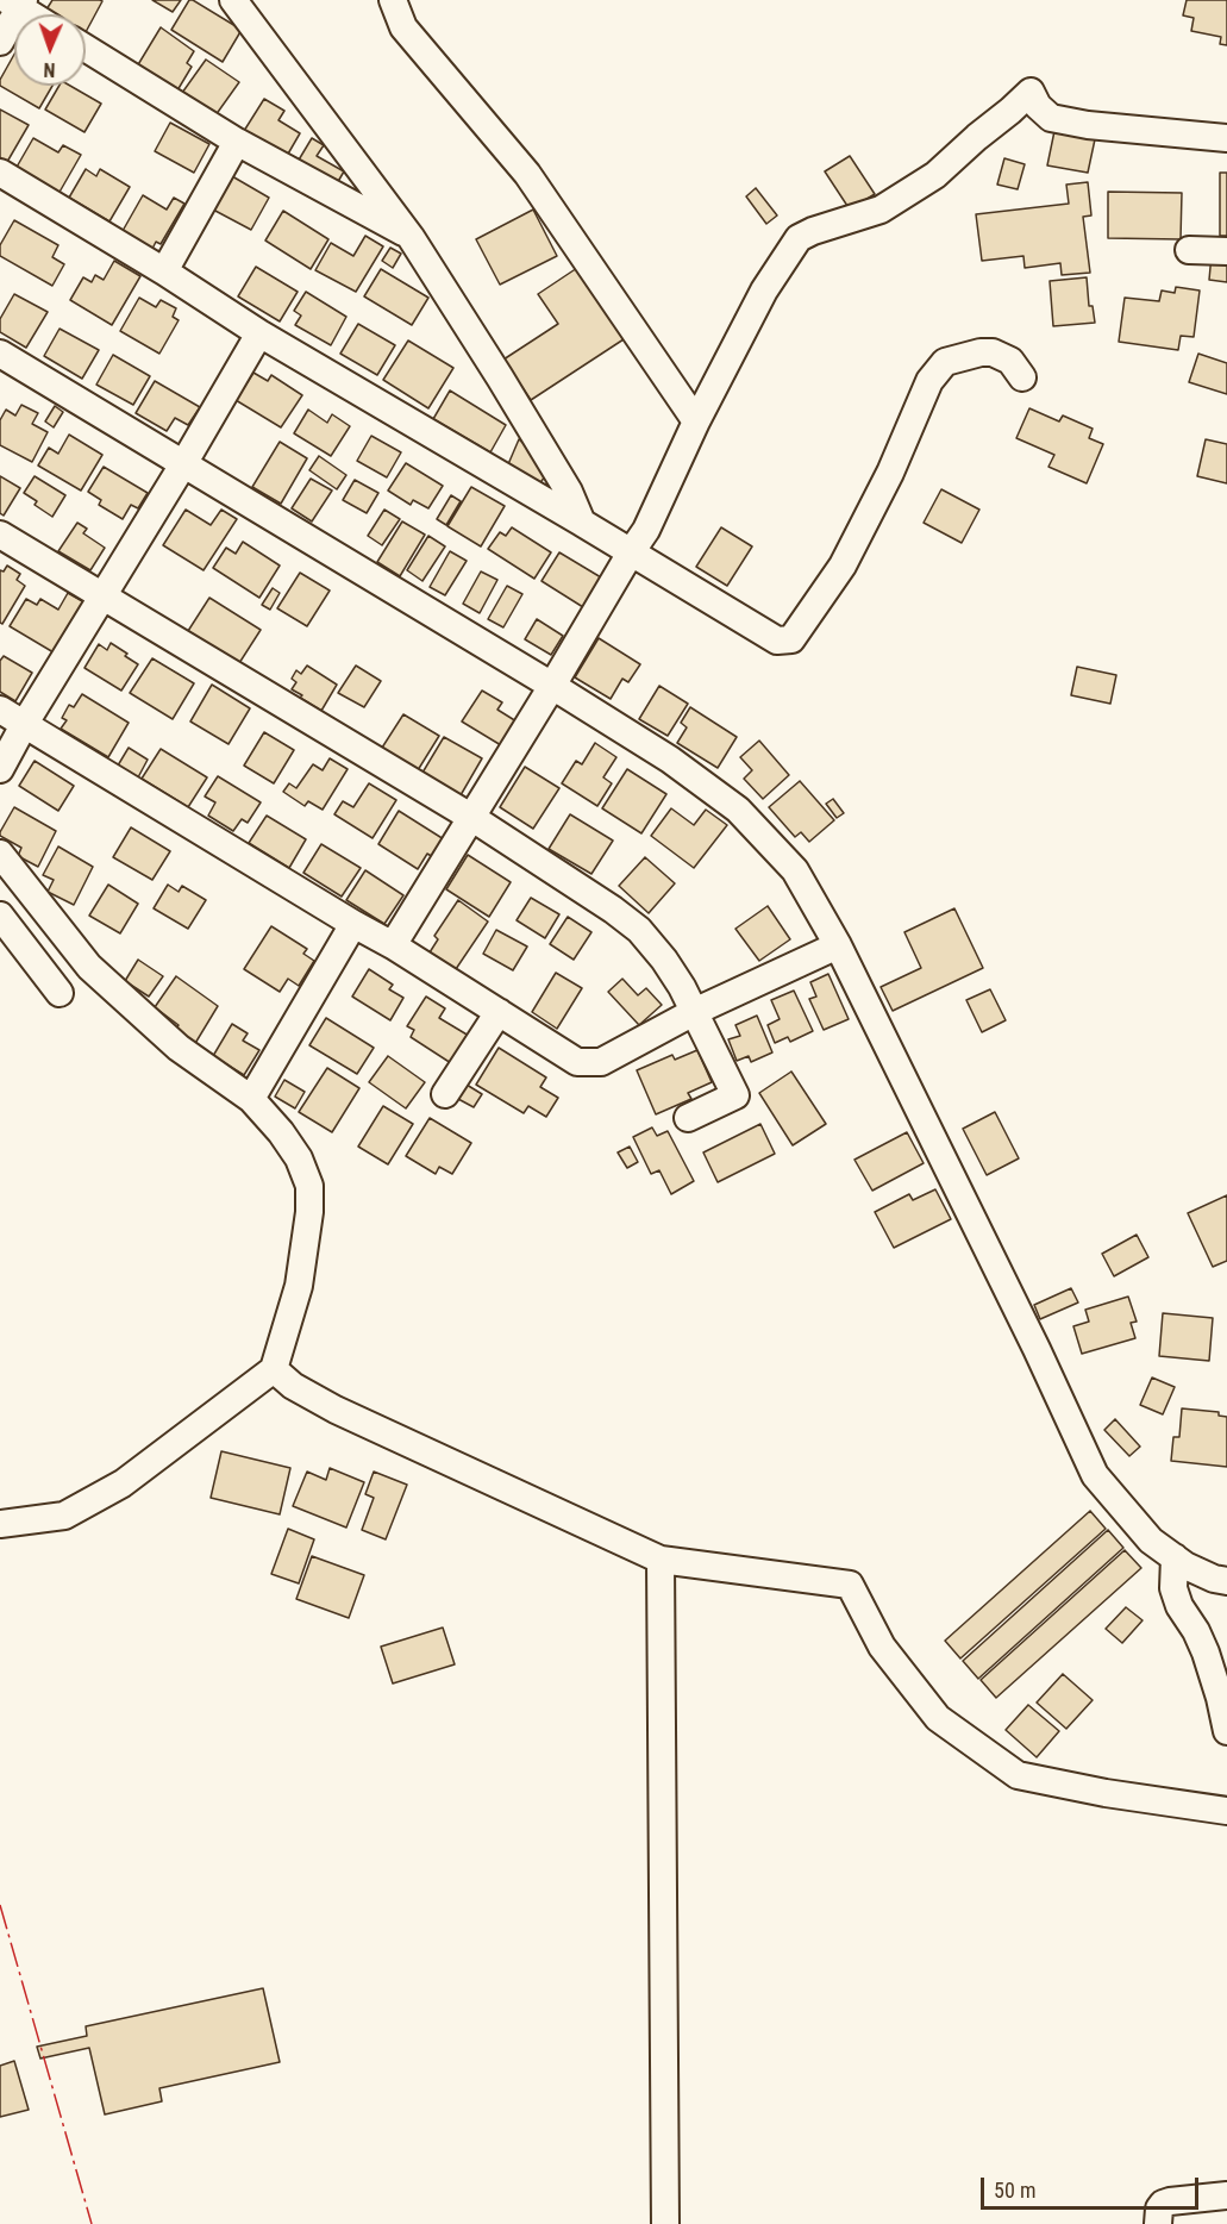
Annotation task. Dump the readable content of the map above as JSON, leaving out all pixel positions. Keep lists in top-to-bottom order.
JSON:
{
  "scale_bar": "50 m",
  "north": "bottom"
}
